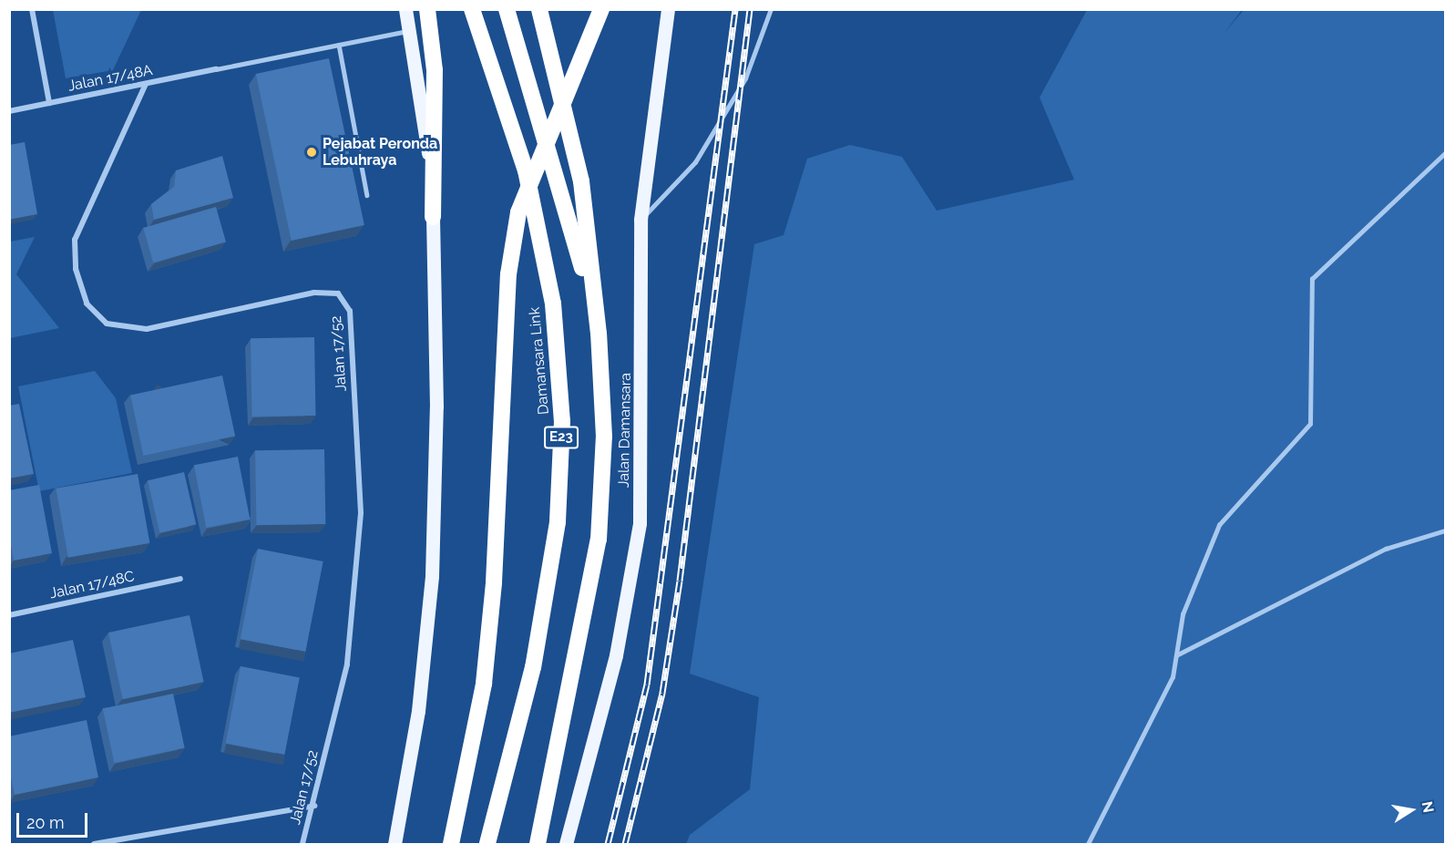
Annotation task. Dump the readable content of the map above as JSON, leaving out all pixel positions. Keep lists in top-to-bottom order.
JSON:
{
  "streets": {
    "highway": ["Damansara Link", "E23"],
    "main road": ["Jalan Damansara"],
    "street": ["Jalan 17/48A", "Jalan 17/52", "Jalan 17/48C"]
  },
  "crossings": [
    ["Jalan 17/48A", "Jalan 17/52"]
  ],
  "places": ["Pejabat Peronda Lebuhraya"],
  "scale_bar": "20 m",
  "north": "right"
}
